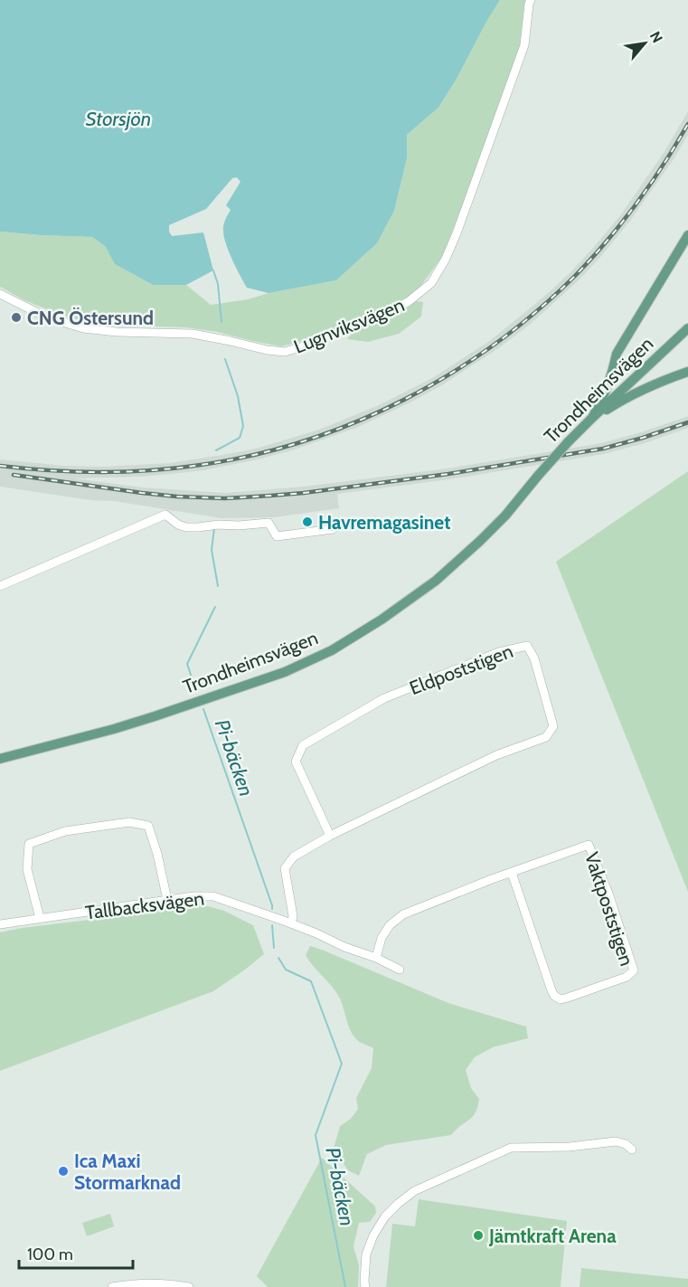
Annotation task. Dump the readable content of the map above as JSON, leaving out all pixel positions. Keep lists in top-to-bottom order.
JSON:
{
  "streets": {
    "main road": ["Trondheimsvägen"],
    "street": [
      "Lugnviksvägen",
      "Eldpoststigen",
      "Tallbacksvägen",
      "Vaktpoststigen"
    ]
  },
  "crossings": [
    ["Eldpoststigen", "Tallbacksvägen"],
    ["Tallbacksvägen", "Vaktpoststigen"]
  ],
  "water": ["Storsjön", "Pi-bäcken"],
  "places": [
    "CNG Östersund",
    "Havremagasinet",
    "Ica Maxi Stormarknad",
    "Jämtkraft Arena"
  ],
  "scale_bar": "100 m",
  "north": "top right"
}
